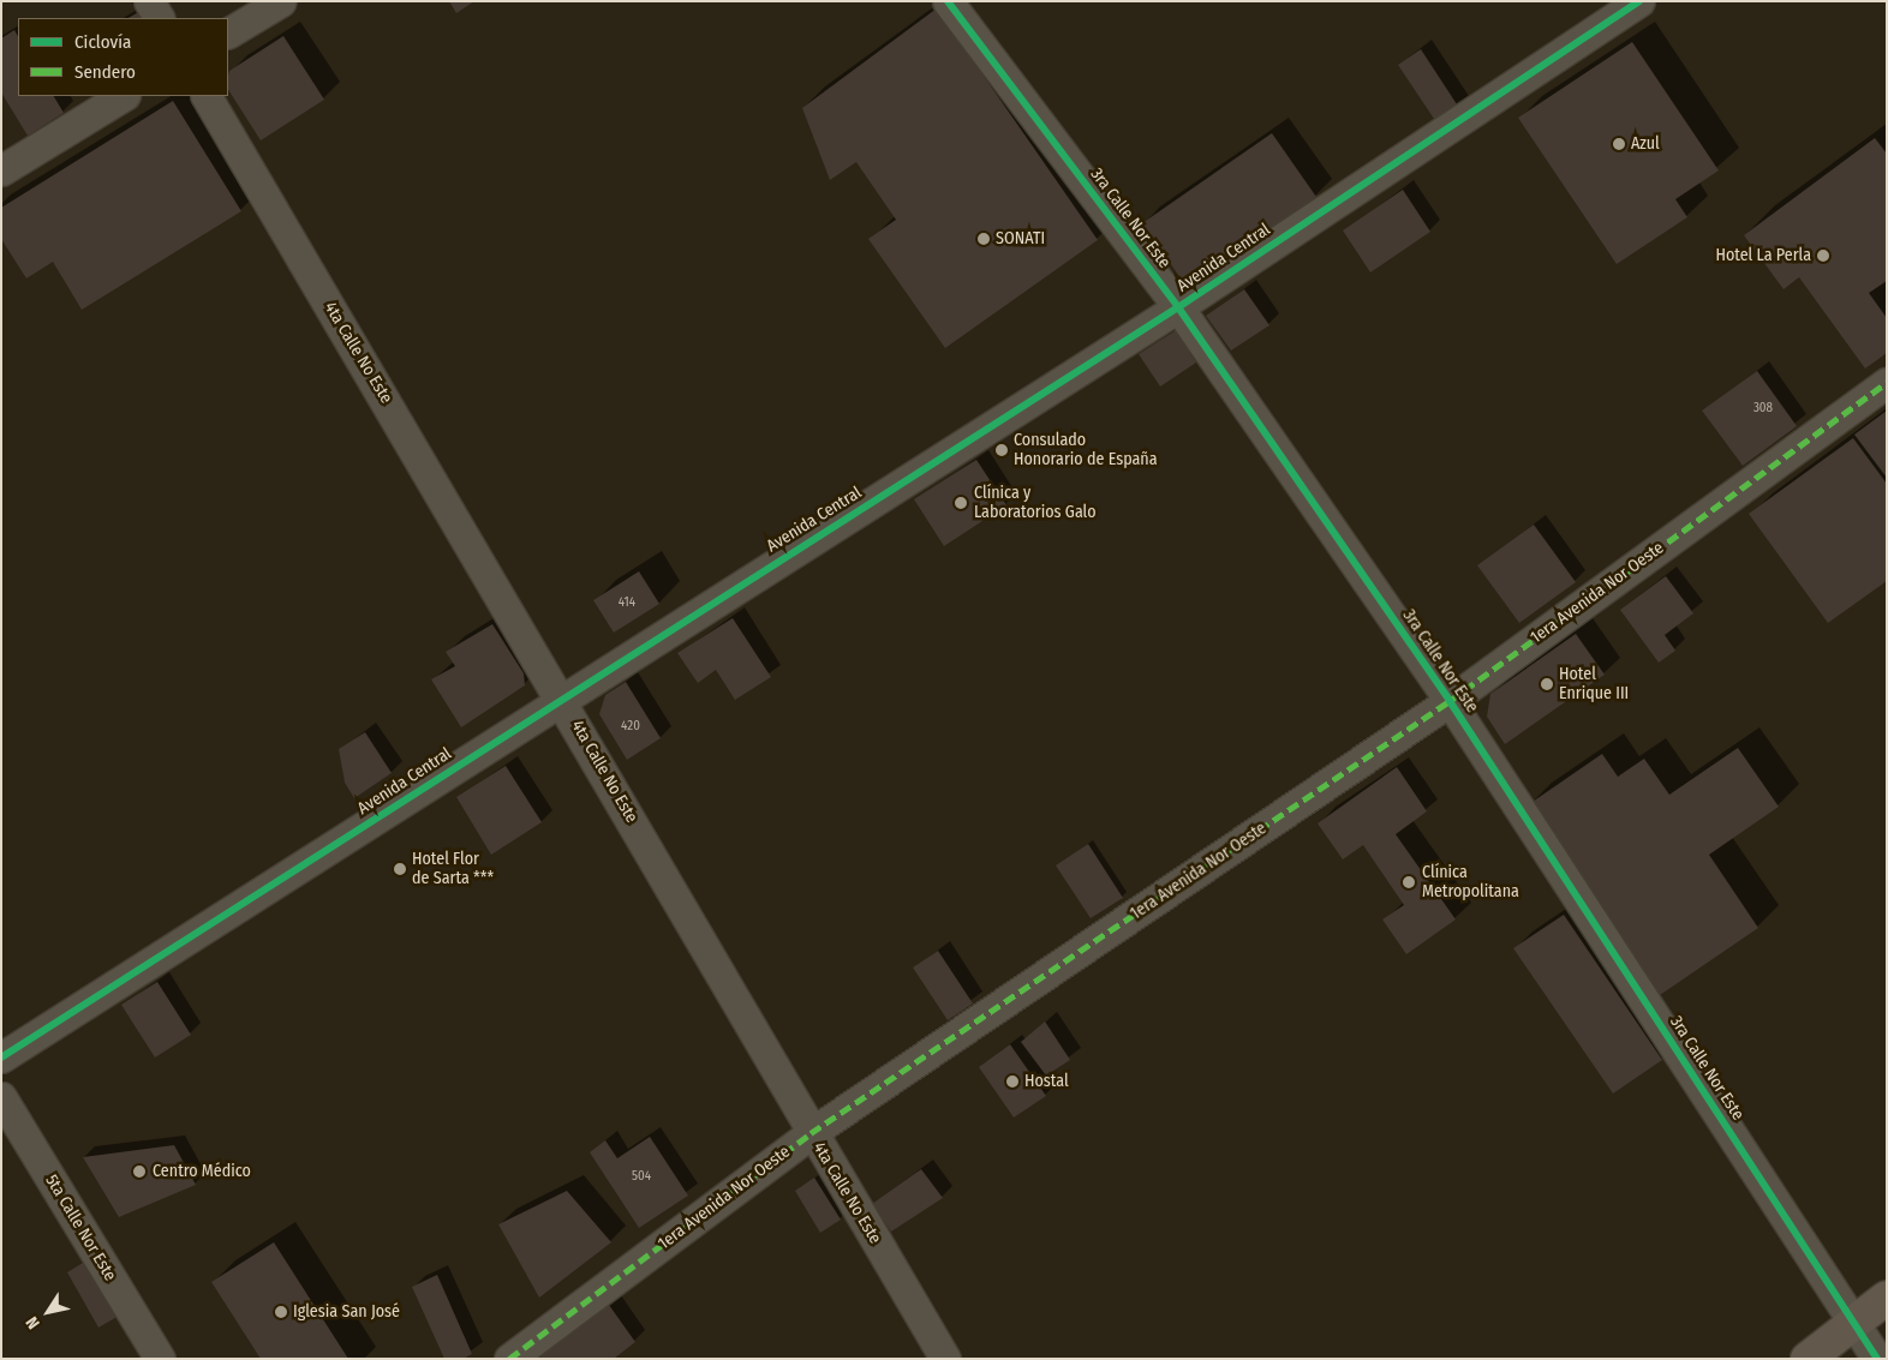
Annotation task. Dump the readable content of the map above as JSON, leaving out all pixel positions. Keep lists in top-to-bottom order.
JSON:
{
  "streets": {
    "street": [
      "3ra Calle Nor Este",
      "Avenida Central",
      "4ta Calle No Este",
      "1era Avenida Nor Oeste",
      "5ta Calle Nor Este"
    ]
  },
  "crossings": [
    ["3ra Calle Nor Este", "Avenida Central"],
    ["3ra Calle Nor Este", "1era Avenida Nor Oeste"],
    ["Avenida Central", "4ta Calle No Este"],
    ["4ta Calle No Este", "1era Avenida Nor Oeste"]
  ],
  "places": [
    "Azul",
    "SONATI",
    "Hotel La Perla",
    "Consulado Honorario de España",
    "Clínica y Laboratorios Galo",
    "Hotel Enrique III",
    "Hotel Flor de Sarta ***",
    "Clínica Metropolitana",
    "Hostal",
    "Centro Médico",
    "Iglesia San José"
  ],
  "house_numbers": [
    "308",
    "414",
    "420",
    "504"
  ],
  "legend": ["Ciclovía", "Sendero"],
  "north": "bottom left"
}
